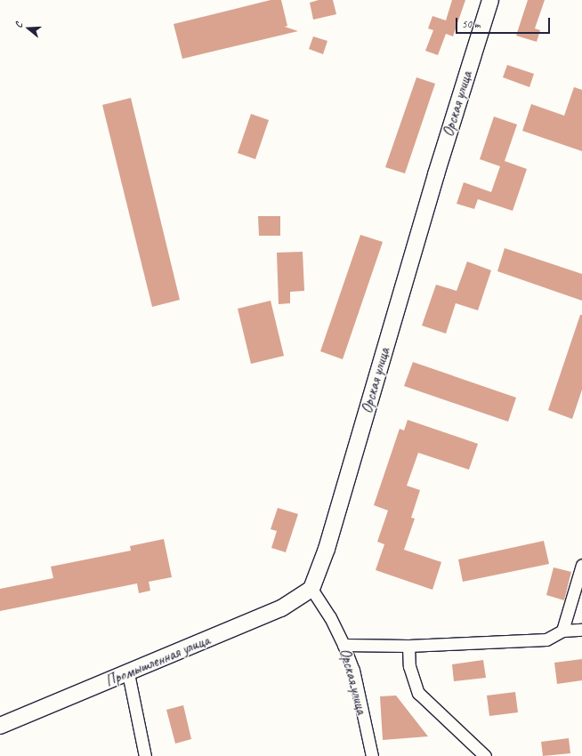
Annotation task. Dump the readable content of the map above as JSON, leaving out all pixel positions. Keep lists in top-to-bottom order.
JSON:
{
  "streets": {
    "street": ["Орская улица", "Промышленная улица"]
  },
  "crossings": [
    ["Орская улица", "Промышленная улица"]
  ],
  "scale_bar": "50 m",
  "north": "left"
}
